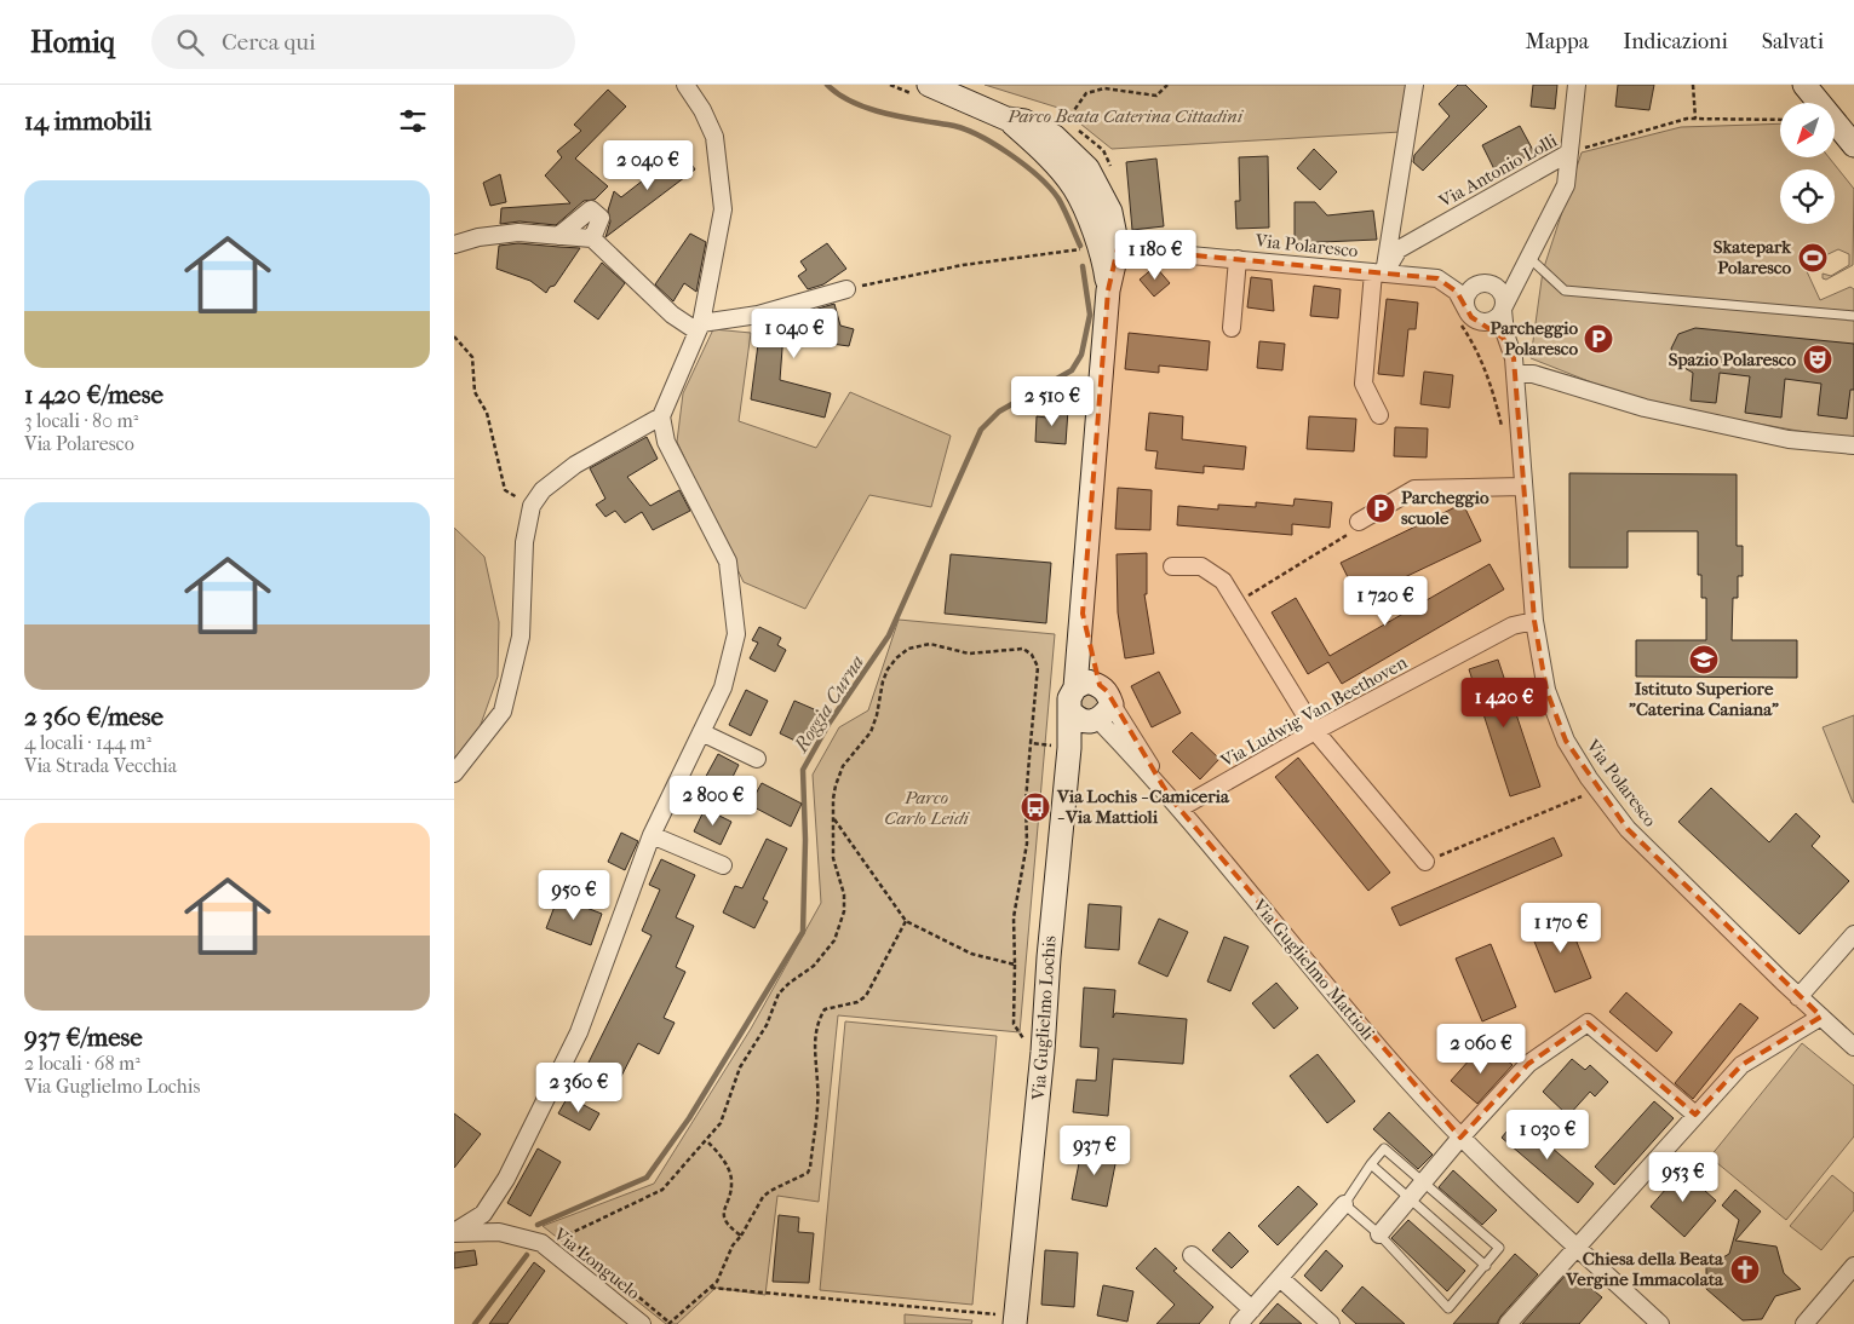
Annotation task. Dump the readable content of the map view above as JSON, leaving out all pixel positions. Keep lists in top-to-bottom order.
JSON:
{
  "streets": {
    "street": [
      "Via Antonio Lolli",
      "Via Polaresco",
      "Via Ludwig Van Beethoven",
      "Via Guglielmo Mattioli",
      "Via Guglielmo Lochis",
      "Via Longuelo"
    ]
  },
  "crossings": [
    ["Via Antonio Lolli", "Via Polaresco"],
    ["Via Polaresco", "Via Ludwig Van Beethoven"],
    ["Via Polaresco", "Via Guglielmo Lochis"],
    ["Via Ludwig Van Beethoven", "Via Guglielmo Mattioli"],
    ["Via Guglielmo Mattioli", "Via Guglielmo Lochis"]
  ],
  "water": ["Roggia Curna"],
  "parks": ["Parco Beata Caterina Cittadini", "Parco Carlo Leidi"],
  "places": {
    "sports": ["Skatepark Polaresco"],
    "parking": ["Parcheggio Polaresco", "Parcheggio scuole"],
    "theatre": ["Spazio Polaresco"],
    "school or university": ["Istituto Superiore \"Caterina Caniana\""],
    "bus stop": ["Via Lochis - Camiceria - Via Mattioli"],
    "church": ["Chiesa della Beata Vergine Immacolata"]
  },
  "north": "bottom left",
  "page": {
    "header": "Homiq",
    "search": "Cerca qui",
    "nav": ["Mappa", "Indicazioni", "Salvati"],
    "heading": "14 immobili",
    "price": [
      "2 040 €",
      "1 180 €",
      "1 040 €",
      "2 510 €",
      "1 720 €",
      "1 420 €",
      "2 800 €",
      "950 €",
      "1 170 €",
      "2 060 €",
      "2 360 €",
      "1 030 €",
      "937 €",
      "953 €"
    ],
    "list": [
      {
        "name": "1 420 €/mese",
        "note": "3 locali · 80 m² · Via Polaresco"
      },
      {
        "name": "2 360 €/mese",
        "note": "4 locali · 144 m² · Via Strada Vecchia"
      },
      {
        "name": "937 €/mese",
        "note": "2 locali · 68 m² · Via Guglielmo Lochis"
      }
    ]
  }
}
